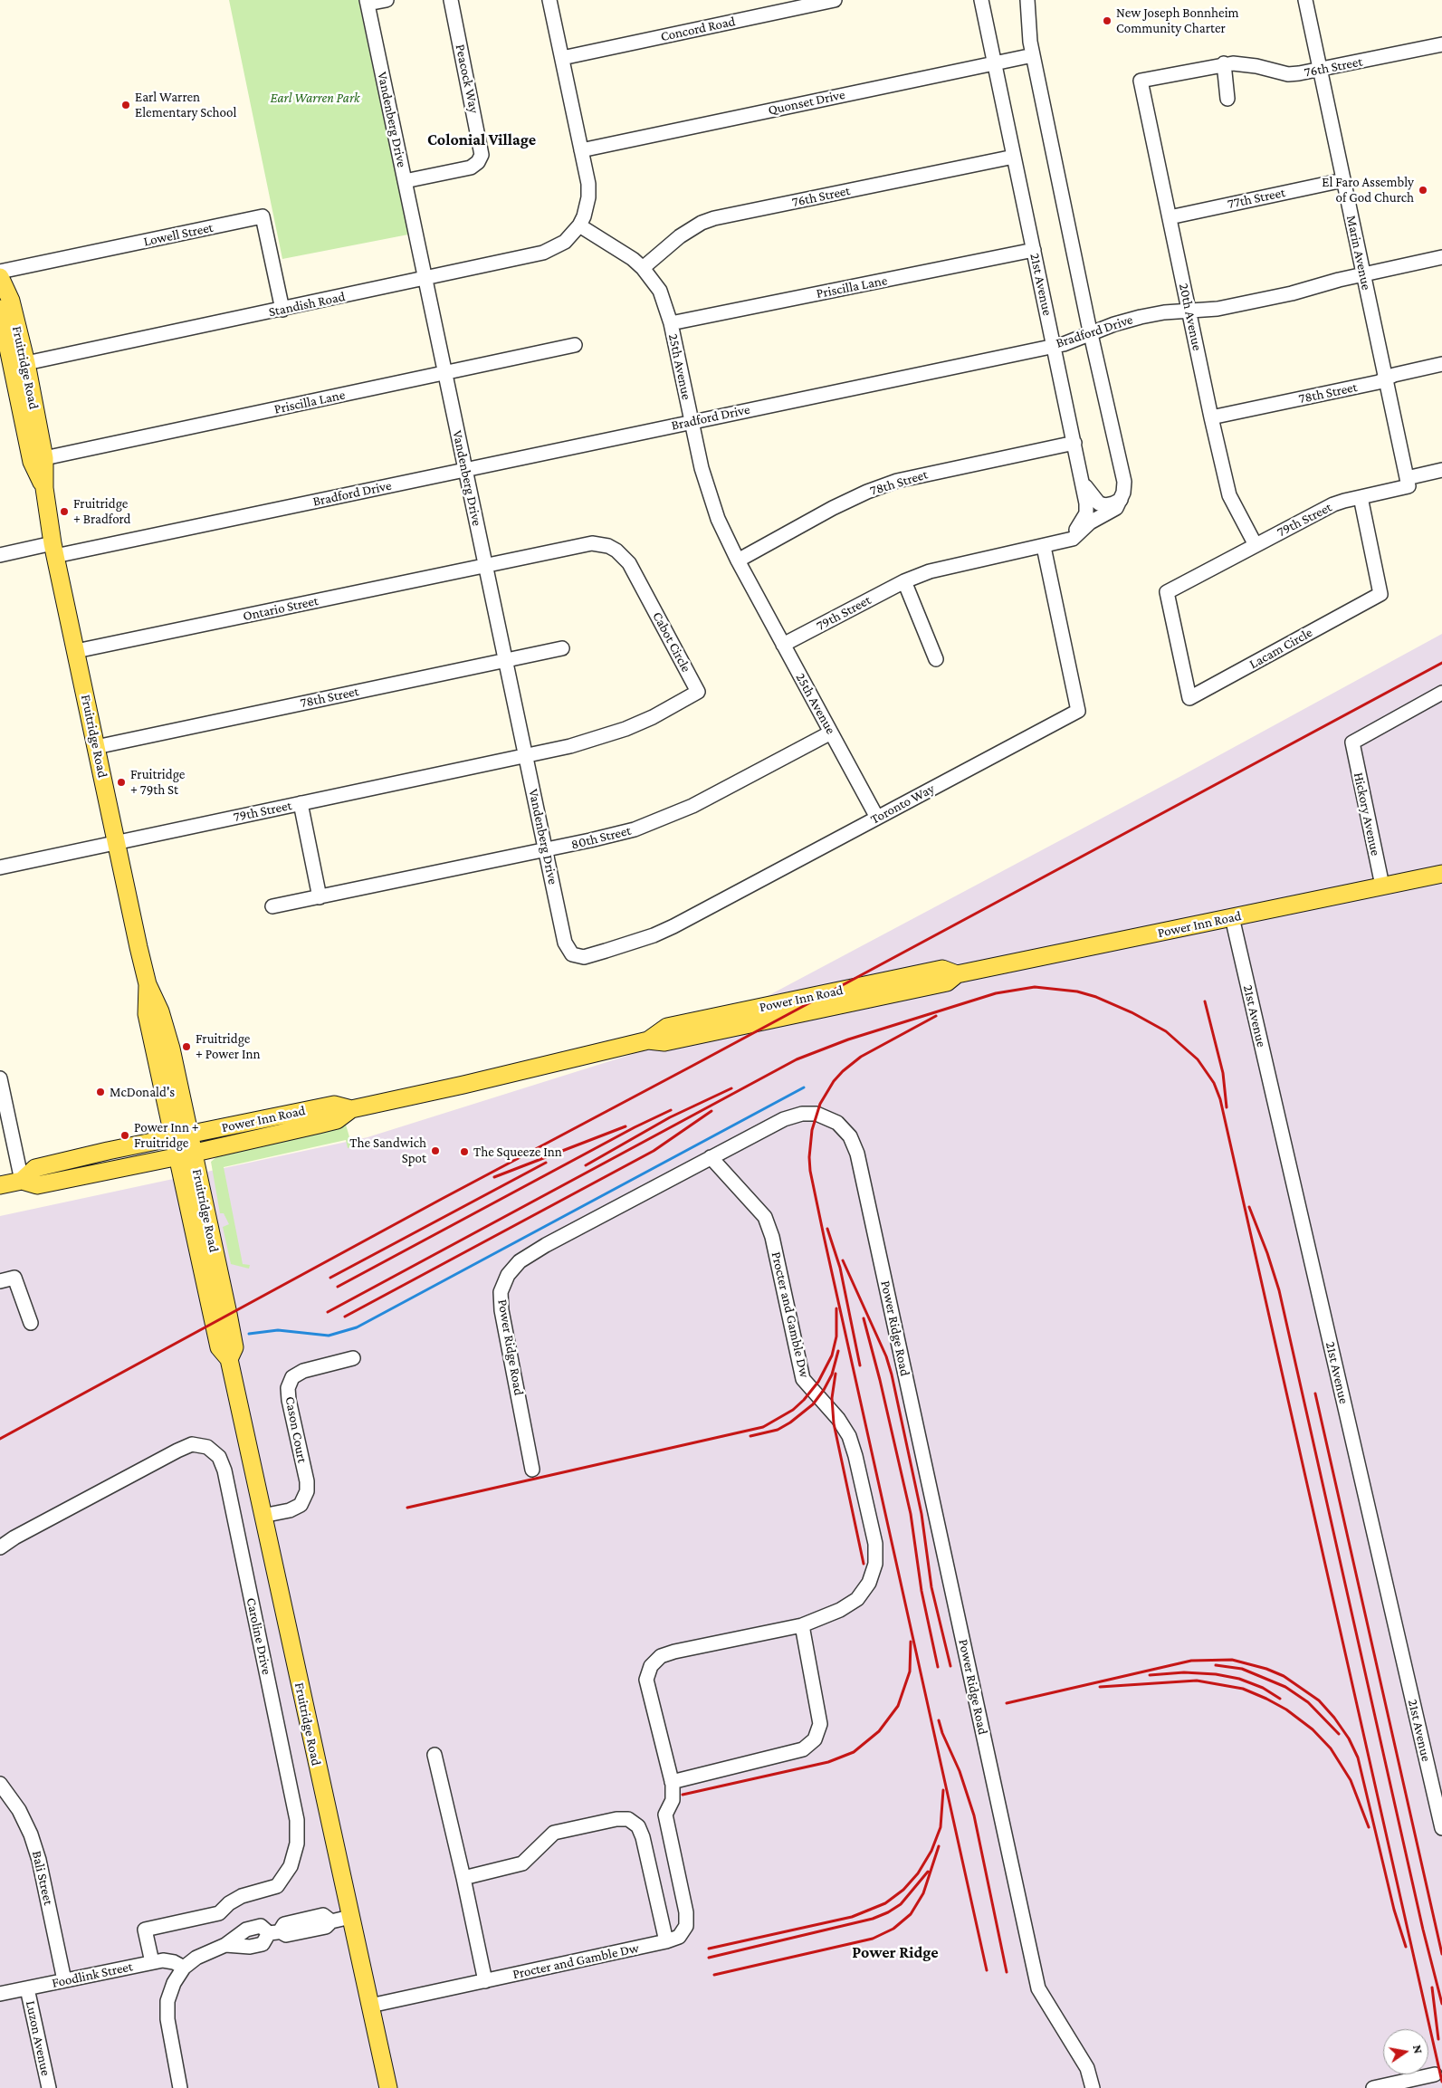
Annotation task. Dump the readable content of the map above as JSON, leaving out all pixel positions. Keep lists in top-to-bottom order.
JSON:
{
  "streets": {
    "main road": ["Fruitridge Road", "Power Inn Road"],
    "street": [
      "Concord Road",
      "76th Street",
      "Peacock Way",
      "Quonset Drive",
      "Vandenberg Drive",
      "77th Street",
      "Lowell Street",
      "Marin Avenue",
      "21st Avenue",
      "Priscilla Lane",
      "Standish Road",
      "20th Avenue",
      "Bradford Drive",
      "25th Avenue",
      "78th Street",
      "79th Street",
      "Ontario Street",
      "Cabot Circle",
      "Lacam Circle",
      "Toronto Way",
      "Hickory Avenue",
      "80th Street",
      "Procter and Gamble Dw",
      "Power Ridge Road",
      "Cason Court",
      "Caroline Drive",
      "Bali Street",
      "Foodlink Street",
      "Luzon Avenue"
    ]
  },
  "crossings": [
    ["76th Street", "Marin Avenue"],
    ["76th Street", "21st Avenue"],
    ["76th Street", "20th Avenue"],
    ["76th Street", "25th Avenue"],
    ["Peacock Way", "Vandenberg Drive"],
    ["Quonset Drive", "21st Avenue"],
    ["Vandenberg Drive", "Priscilla Lane"],
    ["Vandenberg Drive", "Standish Road"],
    ["Vandenberg Drive", "Bradford Drive"],
    ["Vandenberg Drive", "78th Street"],
    ["Vandenberg Drive", "79th Street"],
    ["Vandenberg Drive", "Ontario Street"],
    ["Vandenberg Drive", "Cabot Circle"],
    ["Vandenberg Drive", "Toronto Way"],
    ["Vandenberg Drive", "80th Street"],
    ["77th Street", "Marin Avenue"],
    ["77th Street", "20th Avenue"],
    ["Lowell Street", "Standish Road"],
    ["Marin Avenue", "Bradford Drive"],
    ["Marin Avenue", "78th Street"],
    ["Marin Avenue", "79th Street"],
    ["21st Avenue", "Priscilla Lane"],
    ["21st Avenue", "Bradford Drive"],
    ["21st Avenue", "78th Street"],
    ["21st Avenue", "Power Inn Road"],
    ["Priscilla Lane", "25th Avenue"],
    ["Priscilla Lane", "Fruitridge Road"],
    ["Standish Road", "25th Avenue"],
    ["Standish Road", "Fruitridge Road"],
    ["20th Avenue", "Bradford Drive"],
    ["20th Avenue", "78th Street"],
    ["20th Avenue", "79th Street"],
    ["Bradford Drive", "25th Avenue"],
    ["Bradford Drive", "Fruitridge Road"],
    ["25th Avenue", "78th Street"],
    ["25th Avenue", "79th Street"],
    ["25th Avenue", "Toronto Way"],
    ["25th Avenue", "80th Street"],
    ["Fruitridge Road", "78th Street"],
    ["Fruitridge Road", "79th Street"],
    ["Fruitridge Road", "Ontario Street"],
    ["Fruitridge Road", "Power Inn Road"],
    ["Fruitridge Road", "Procter and Gamble Dw"],
    ["Fruitridge Road", "Cason Court"],
    ["79th Street", "Cabot Circle"],
    ["79th Street", "Lacam Circle"],
    ["79th Street", "Toronto Way"],
    ["Ontario Street", "Cabot Circle"],
    ["Hickory Avenue", "Power Inn Road"],
    ["Procter and Gamble Dw", "Power Ridge Road"],
    ["Caroline Drive", "Foodlink Street"],
    ["Bali Street", "Foodlink Street"],
    ["Foodlink Street", "Luzon Avenue"]
  ],
  "districts": ["Colonial Village", "Power Ridge"],
  "parks": ["Earl Warren Park"],
  "places": [
    "New Joseph Bonnheim Community Charter",
    "Earl Warren Elementary School",
    "El Faro Assembly of God Church",
    "Fruitridge + Bradford",
    "Fruitridge + 79th St",
    "Fruitridge + Power Inn",
    "McDonald's",
    "Power Inn + Fruitridge",
    "The Sandwich Spot",
    "The Squeeze Inn"
  ],
  "north": "right"
}
